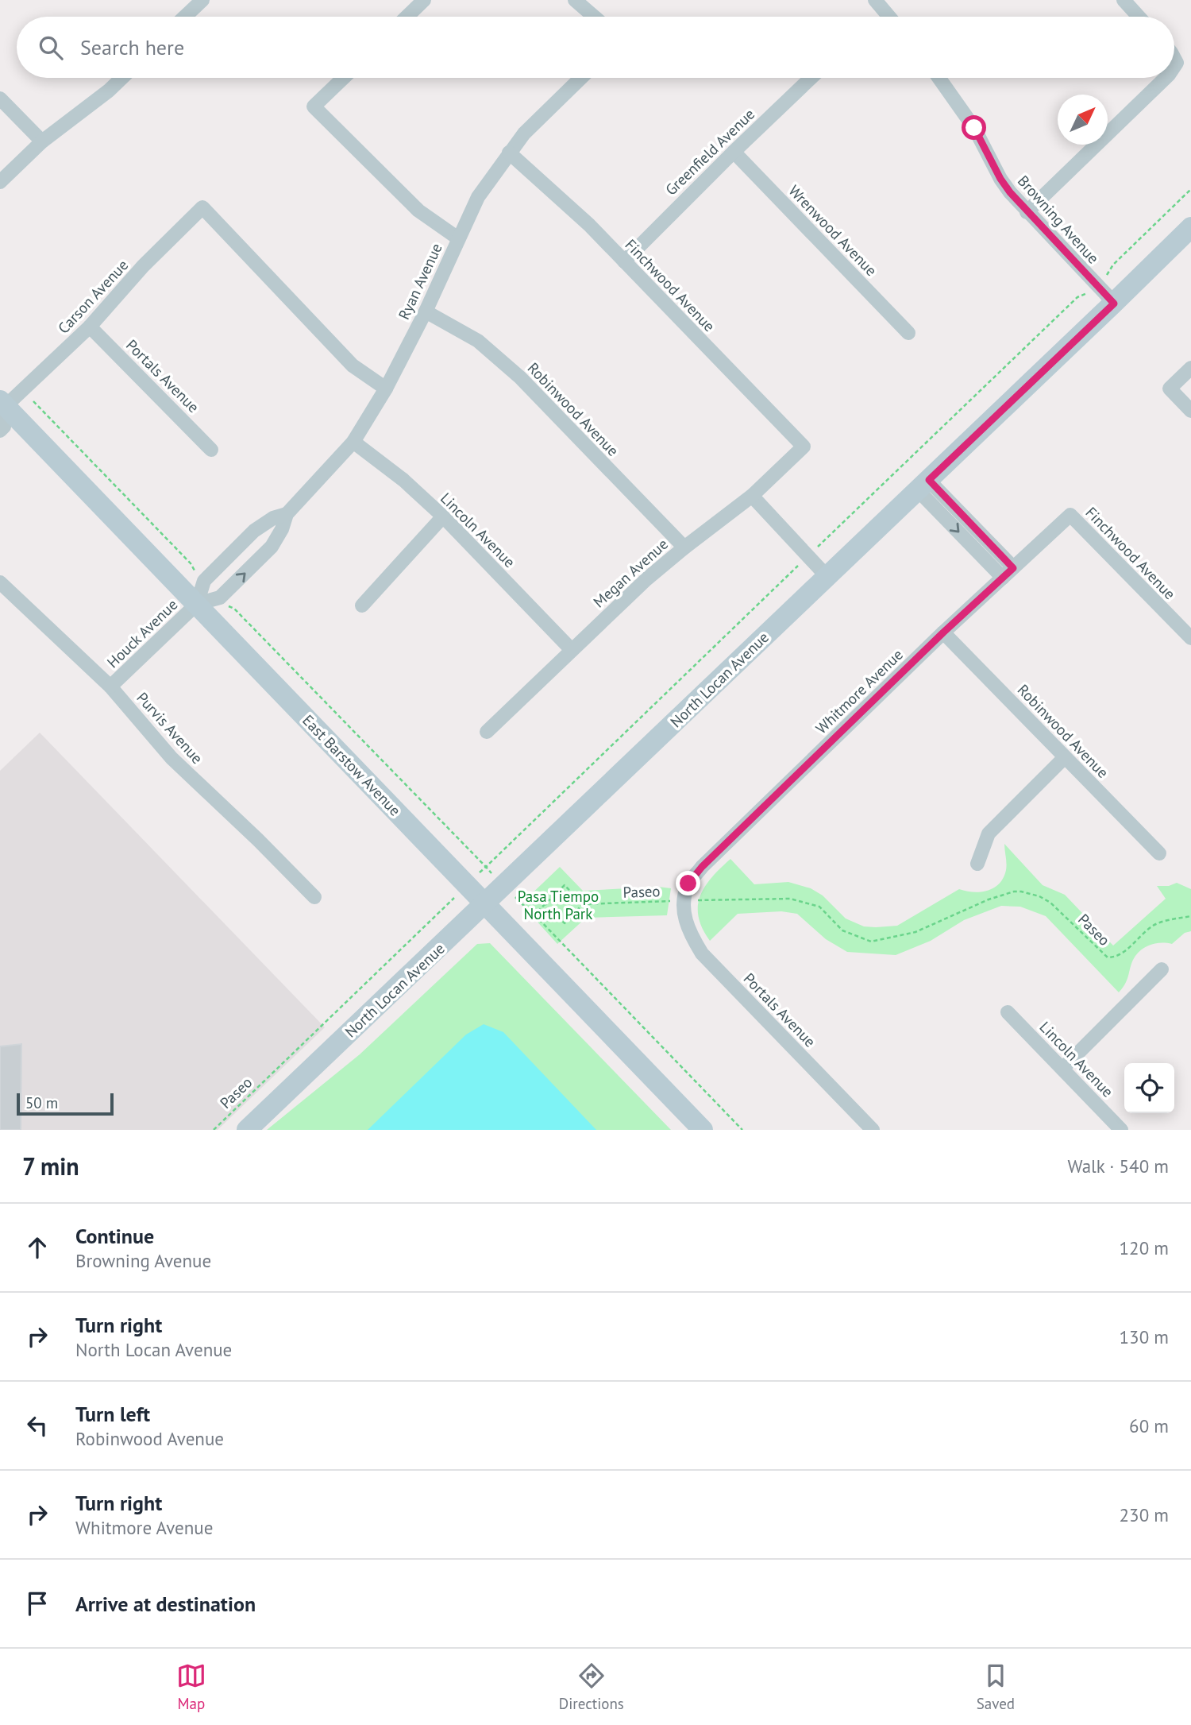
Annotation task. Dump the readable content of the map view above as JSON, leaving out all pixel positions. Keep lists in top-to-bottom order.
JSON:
{
  "streets": {
    "street": [
      "Greenfield Avenue",
      "Browning Avenue",
      "Wrenwood Avenue",
      "Ryan Avenue",
      "Finchwood Avenue",
      "Carson Avenue",
      "Portals Avenue",
      "Robinwood Avenue",
      "Lincoln Avenue",
      "Megan Avenue",
      "Houck Avenue",
      "North Locan Avenue",
      "Whitmore Avenue",
      "Purvis Avenue",
      "East Barstow Avenue"
    ],
    "path": ["Paseo"]
  },
  "crossings": [
    ["Greenfield Avenue", "Wrenwood Avenue"],
    ["Greenfield Avenue", "Finchwood Avenue"],
    ["Browning Avenue", "North Locan Avenue"],
    ["Ryan Avenue", "Finchwood Avenue"],
    ["Ryan Avenue", "Carson Avenue"],
    ["Ryan Avenue", "Robinwood Avenue"],
    ["Ryan Avenue", "Lincoln Avenue"],
    ["Ryan Avenue", "Houck Avenue"],
    ["Ryan Avenue", "East Barstow Avenue"],
    ["Finchwood Avenue", "Megan Avenue"],
    ["Finchwood Avenue", "Whitmore Avenue"],
    ["Carson Avenue", "Portals Avenue"],
    ["Carson Avenue", "East Barstow Avenue"],
    ["Portals Avenue", "Whitmore Avenue"],
    ["Portals Avenue", "Paseo"],
    ["Robinwood Avenue", "Megan Avenue"],
    ["Robinwood Avenue", "Whitmore Avenue"],
    ["Lincoln Avenue", "Megan Avenue"],
    ["Houck Avenue", "Purvis Avenue"],
    ["Houck Avenue", "East Barstow Avenue"],
    ["North Locan Avenue", "East Barstow Avenue"],
    ["Whitmore Avenue", "Paseo"],
    ["East Barstow Avenue", "Paseo"]
  ],
  "parks": ["Pasa Tiempo North Park"],
  "scale_bar": "50 m",
  "north": "top right",
  "page": {
    "search": "Search here",
    "scale": "50 m",
    "heading": ["7 min", "Walk · 540 m"],
    "list": [
      ["Continue", "Browning Avenue", "120 m"],
      ["Turn right", "North Locan Avenue", "130 m"],
      ["Turn left", "Robinwood Avenue", "60 m"],
      ["Turn right", "Whitmore Avenue", "230 m"],
      "Arrive at destination"
    ],
    "nav": ["Map", "Directions", "Saved"]
  }
}
